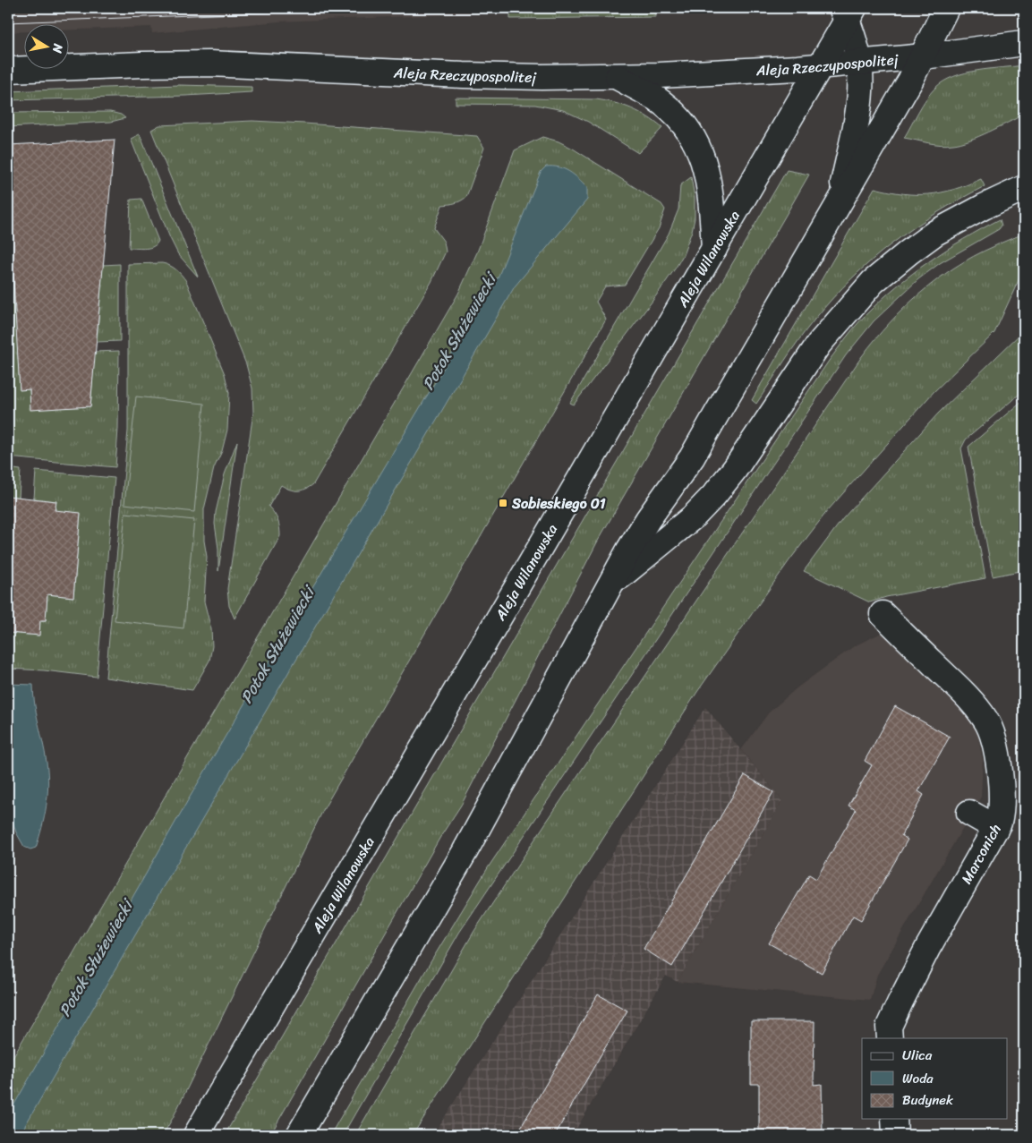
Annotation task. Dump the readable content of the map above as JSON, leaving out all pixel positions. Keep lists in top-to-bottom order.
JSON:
{
  "streets": {
    "main road": ["Aleja Rzeczypospolitej", "Aleja Wilanowska", "Marconich"]
  },
  "crossings": [
    ["Aleja Rzeczypospolitej", "Aleja Wilanowska"]
  ],
  "water": ["Potok Służewiecki"],
  "places": {
    "transit": ["Sobieskiego 01"]
  },
  "legend": ["Ulica", "Woda", "Budynek"],
  "north": "right"
}
